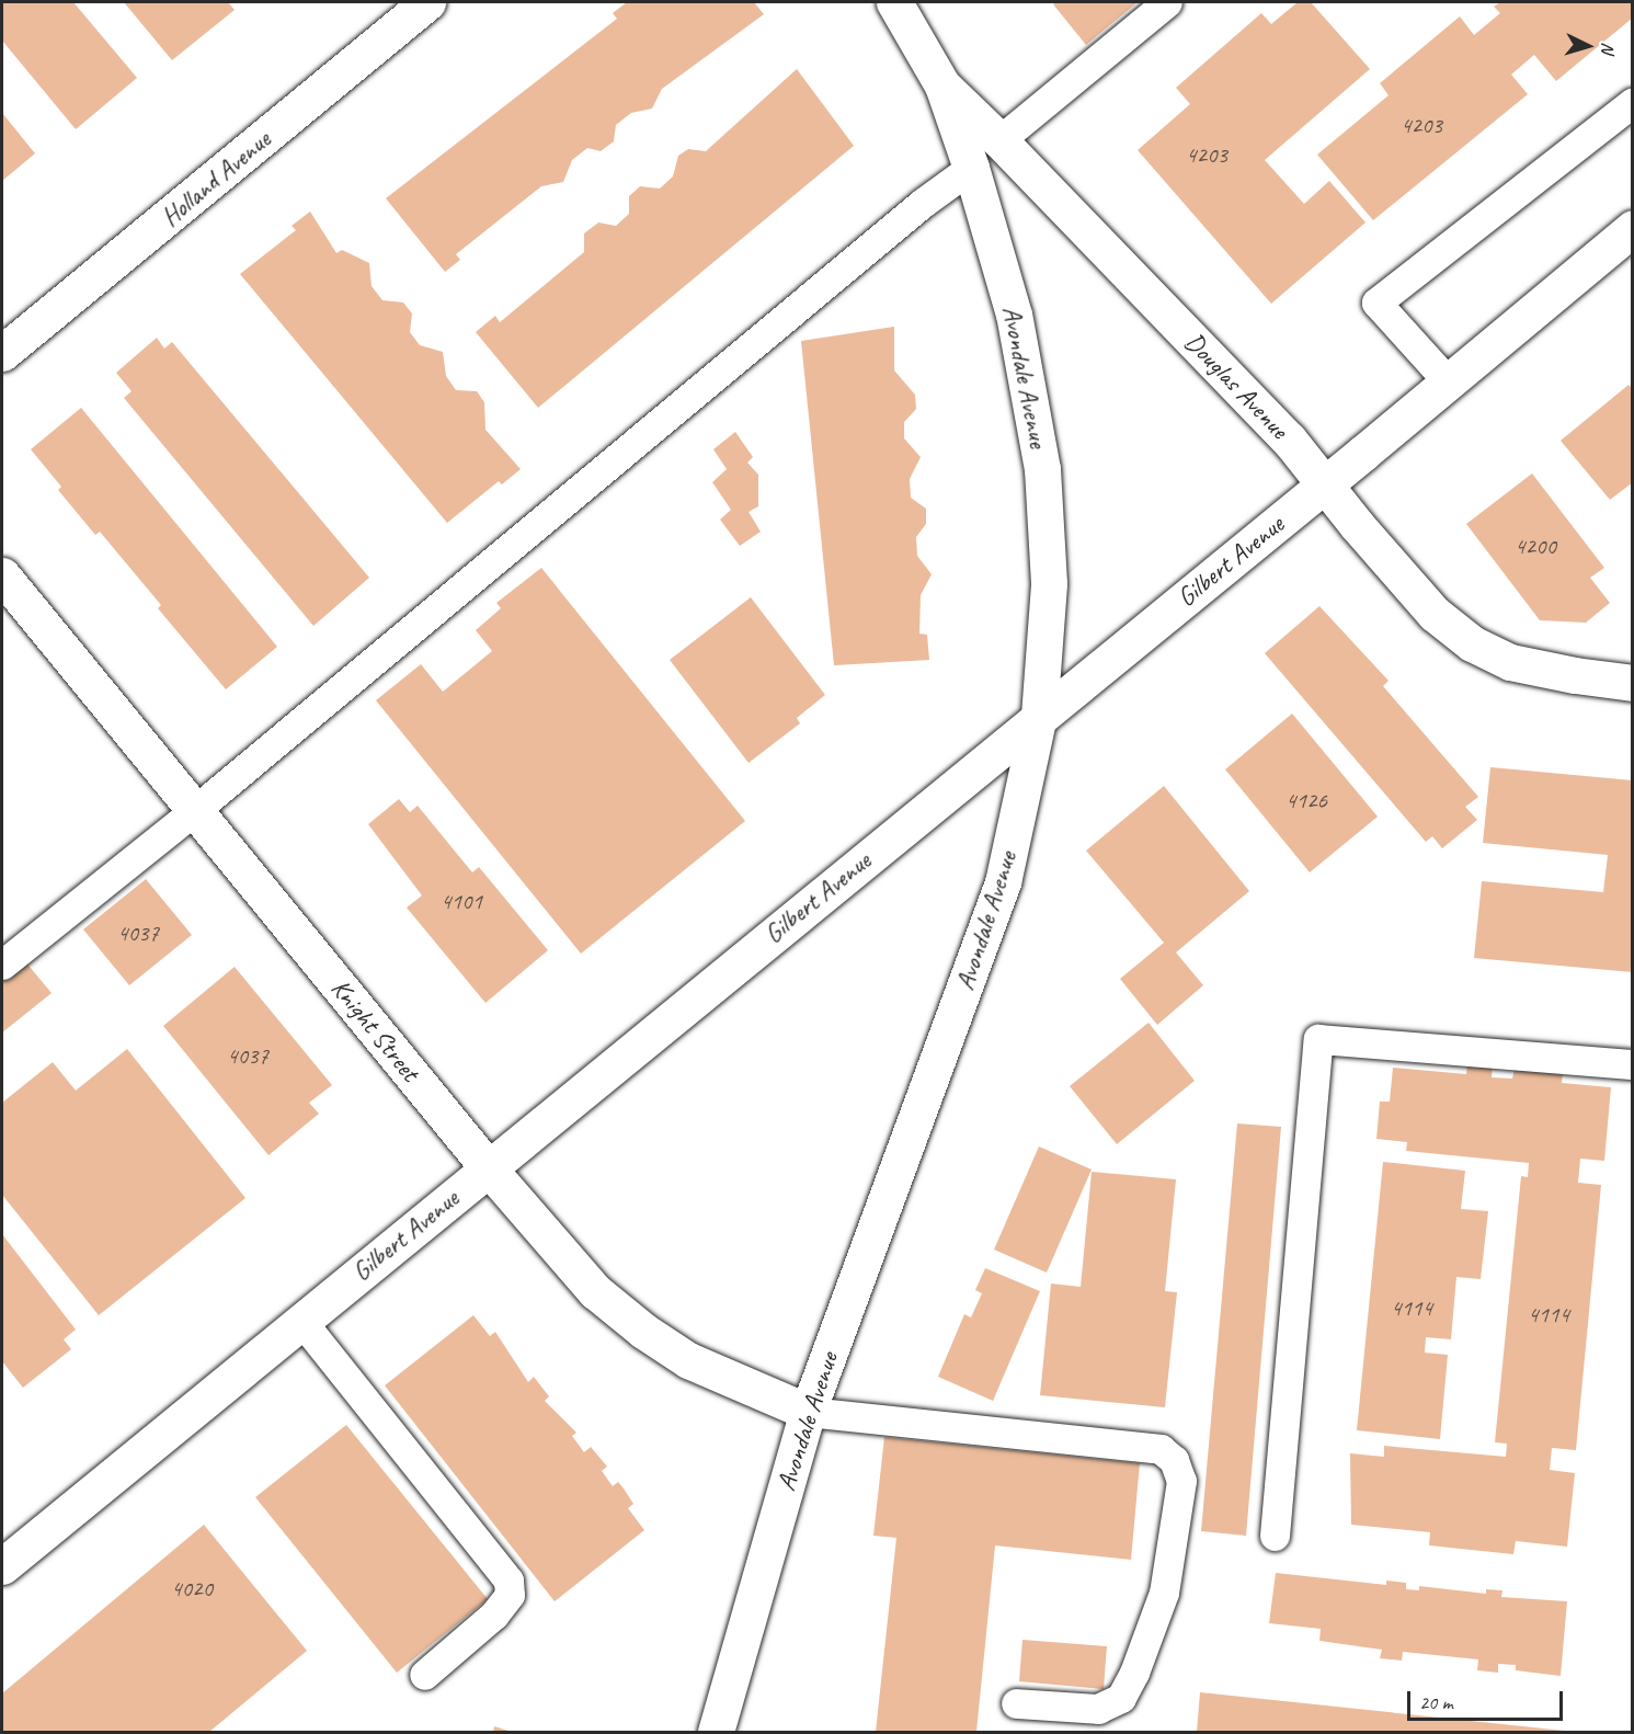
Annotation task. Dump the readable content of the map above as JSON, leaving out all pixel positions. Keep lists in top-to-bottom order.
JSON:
{
  "streets": {
    "street": [
      "Holland Avenue",
      "Avondale Avenue",
      "Douglas Avenue",
      "Gilbert Avenue",
      "Knight Street"
    ]
  },
  "crossings": [
    ["Avondale Avenue", "Douglas Avenue"],
    ["Avondale Avenue", "Gilbert Avenue"],
    ["Avondale Avenue", "Knight Street"],
    ["Douglas Avenue", "Gilbert Avenue"],
    ["Gilbert Avenue", "Knight Street"]
  ],
  "house_numbers": [
    "4203",
    "4203",
    "4200",
    "4126",
    "4101",
    "4037",
    "4037",
    "4114",
    "4114",
    "4020"
  ],
  "scale_bar": "20 m",
  "north": "right"
}
